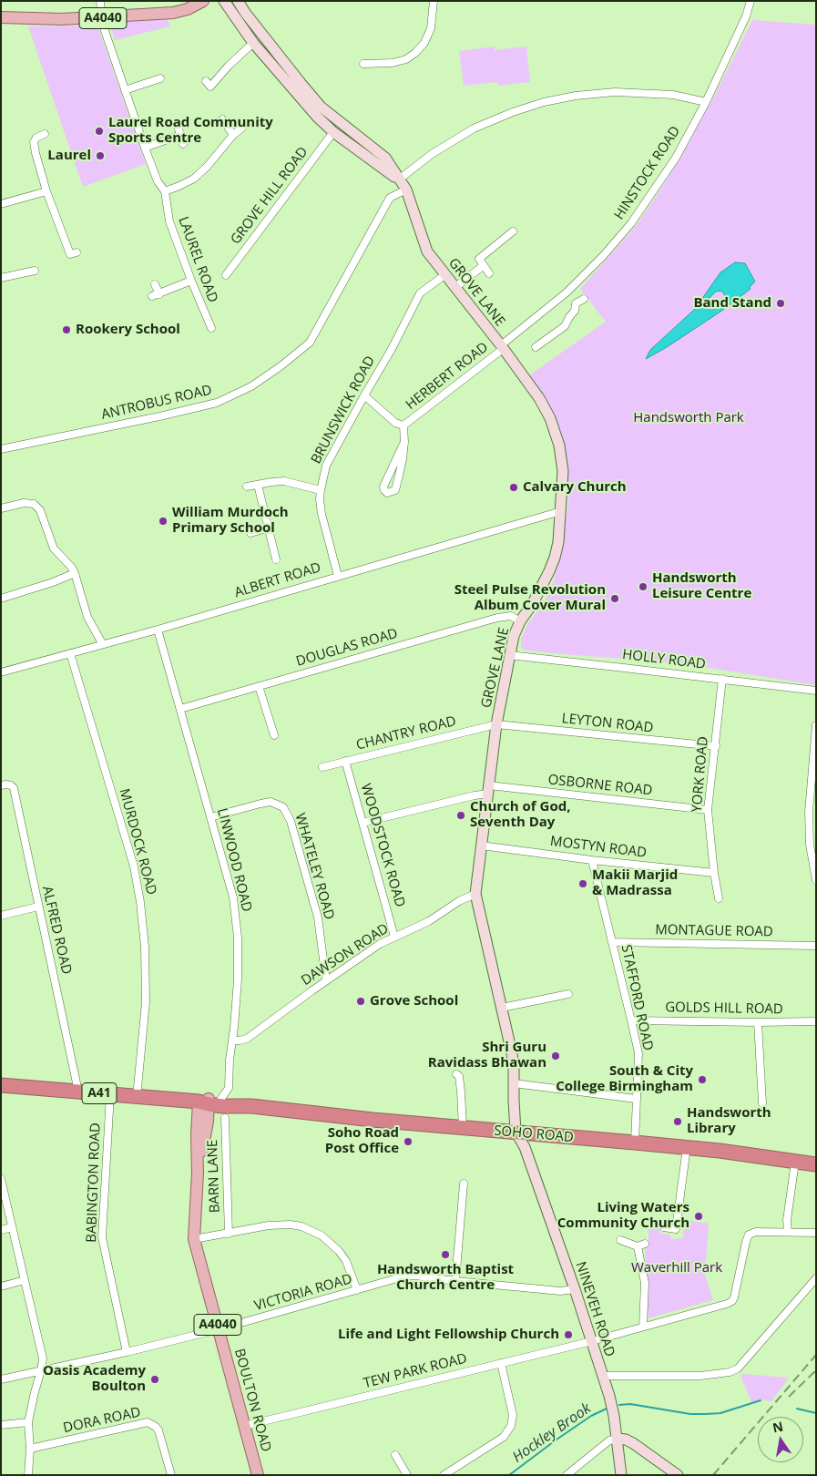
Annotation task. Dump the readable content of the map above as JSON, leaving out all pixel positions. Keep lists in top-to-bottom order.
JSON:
{
  "streets": {
    "highway": ["A41", "SOHO ROAD"],
    "main road": ["A4040", "BOULTON ROAD"],
    "street": [
      "HINSTOCK ROAD",
      "GROVE HILL ROAD",
      "LAUREL ROAD",
      "GROVE LANE",
      "HERBERT ROAD",
      "ANTROBUS ROAD",
      "BRUNSWICK ROAD",
      "ALBERT ROAD",
      "DOUGLAS ROAD",
      "HOLLY ROAD",
      "LEYTON ROAD",
      "CHANTRY ROAD",
      "YORK ROAD",
      "OSBORNE ROAD",
      "MURDOCK ROAD",
      "WOODSTOCK ROAD",
      "MOSTYN ROAD",
      "LINWOOD ROAD",
      "WHATELEY ROAD",
      "ALFRED ROAD",
      "MONTAGUE ROAD",
      "DAWSON ROAD",
      "STAFFORD ROAD",
      "GOLDS HILL ROAD",
      "BARN LANE",
      "BABINGTON ROAD",
      "VICTORIA ROAD",
      "NINEVEH ROAD",
      "TEW PARK ROAD",
      "DORA ROAD"
    ]
  },
  "crossings": [
    ["A4040", "LAUREL ROAD"],
    ["HINSTOCK ROAD", "GROVE LANE"],
    ["HINSTOCK ROAD", "HERBERT ROAD"],
    ["GROVE HILL ROAD", "GROVE LANE"],
    ["GROVE LANE", "HERBERT ROAD"],
    ["GROVE LANE", "ANTROBUS ROAD"],
    ["GROVE LANE", "BRUNSWICK ROAD"],
    ["GROVE LANE", "ALBERT ROAD"],
    ["GROVE LANE", "DOUGLAS ROAD"],
    ["GROVE LANE", "HOLLY ROAD"],
    ["GROVE LANE", "LEYTON ROAD"],
    ["GROVE LANE", "CHANTRY ROAD"],
    ["GROVE LANE", "OSBORNE ROAD"],
    ["GROVE LANE", "MOSTYN ROAD"],
    ["GROVE LANE", "DAWSON ROAD"],
    ["GROVE LANE", "SOHO ROAD"],
    ["GROVE LANE", "NINEVEH ROAD"],
    ["HERBERT ROAD", "BRUNSWICK ROAD"],
    ["BRUNSWICK ROAD", "ALBERT ROAD"],
    ["ALBERT ROAD", "MURDOCK ROAD"],
    ["ALBERT ROAD", "LINWOOD ROAD"],
    ["DOUGLAS ROAD", "LINWOOD ROAD"],
    ["HOLLY ROAD", "YORK ROAD"],
    ["LEYTON ROAD", "CHANTRY ROAD"],
    ["LEYTON ROAD", "YORK ROAD"],
    ["CHANTRY ROAD", "WOODSTOCK ROAD"],
    ["YORK ROAD", "OSBORNE ROAD"],
    ["YORK ROAD", "MOSTYN ROAD"],
    ["OSBORNE ROAD", "WOODSTOCK ROAD"],
    ["MURDOCK ROAD", "SOHO ROAD"],
    ["WOODSTOCK ROAD", "DAWSON ROAD"],
    ["MOSTYN ROAD", "STAFFORD ROAD"],
    ["LINWOOD ROAD", "WHATELEY ROAD"],
    ["LINWOOD ROAD", "DAWSON ROAD"],
    ["LINWOOD ROAD", "SOHO ROAD"],
    ["LINWOOD ROAD", "BOULTON ROAD"],
    ["WHATELEY ROAD", "DAWSON ROAD"],
    ["ALFRED ROAD", "SOHO ROAD"],
    ["MONTAGUE ROAD", "STAFFORD ROAD"],
    ["STAFFORD ROAD", "GOLDS HILL ROAD"],
    ["STAFFORD ROAD", "SOHO ROAD"],
    ["SOHO ROAD", "BABINGTON ROAD"],
    ["SOHO ROAD", "NINEVEH ROAD"],
    ["SOHO ROAD", "BOULTON ROAD"],
    ["BABINGTON ROAD", "VICTORIA ROAD"],
    ["VICTORIA ROAD", "NINEVEH ROAD"],
    ["VICTORIA ROAD", "BOULTON ROAD"],
    ["NINEVEH ROAD", "TEW PARK ROAD"],
    ["TEW PARK ROAD", "BOULTON ROAD"]
  ],
  "water": ["Hockley Brook"],
  "parks": ["Handsworth Park", "Waverhill Park"],
  "places": [
    "Laurel Road Community Sports Centre",
    "Laurel",
    "Band Stand",
    "Rookery School",
    "Calvary Church",
    "William Murdoch Primary School",
    "Handsworth Leisure Centre",
    "Steel Pulse Revolution Album Cover Mural",
    "Church of God, Seventh Day",
    "Makii Marjid & Madrassa",
    "Grove School",
    "Shri Guru Ravidass Bhawan",
    "South & City College Birmingham",
    "Handsworth Library",
    "Soho Road Post Office",
    "Living Waters Community Church",
    "Handsworth Baptist Church Centre",
    "Life and Light Fellowship Church",
    "Oasis Academy Boulton"
  ],
  "north": "top"
}
